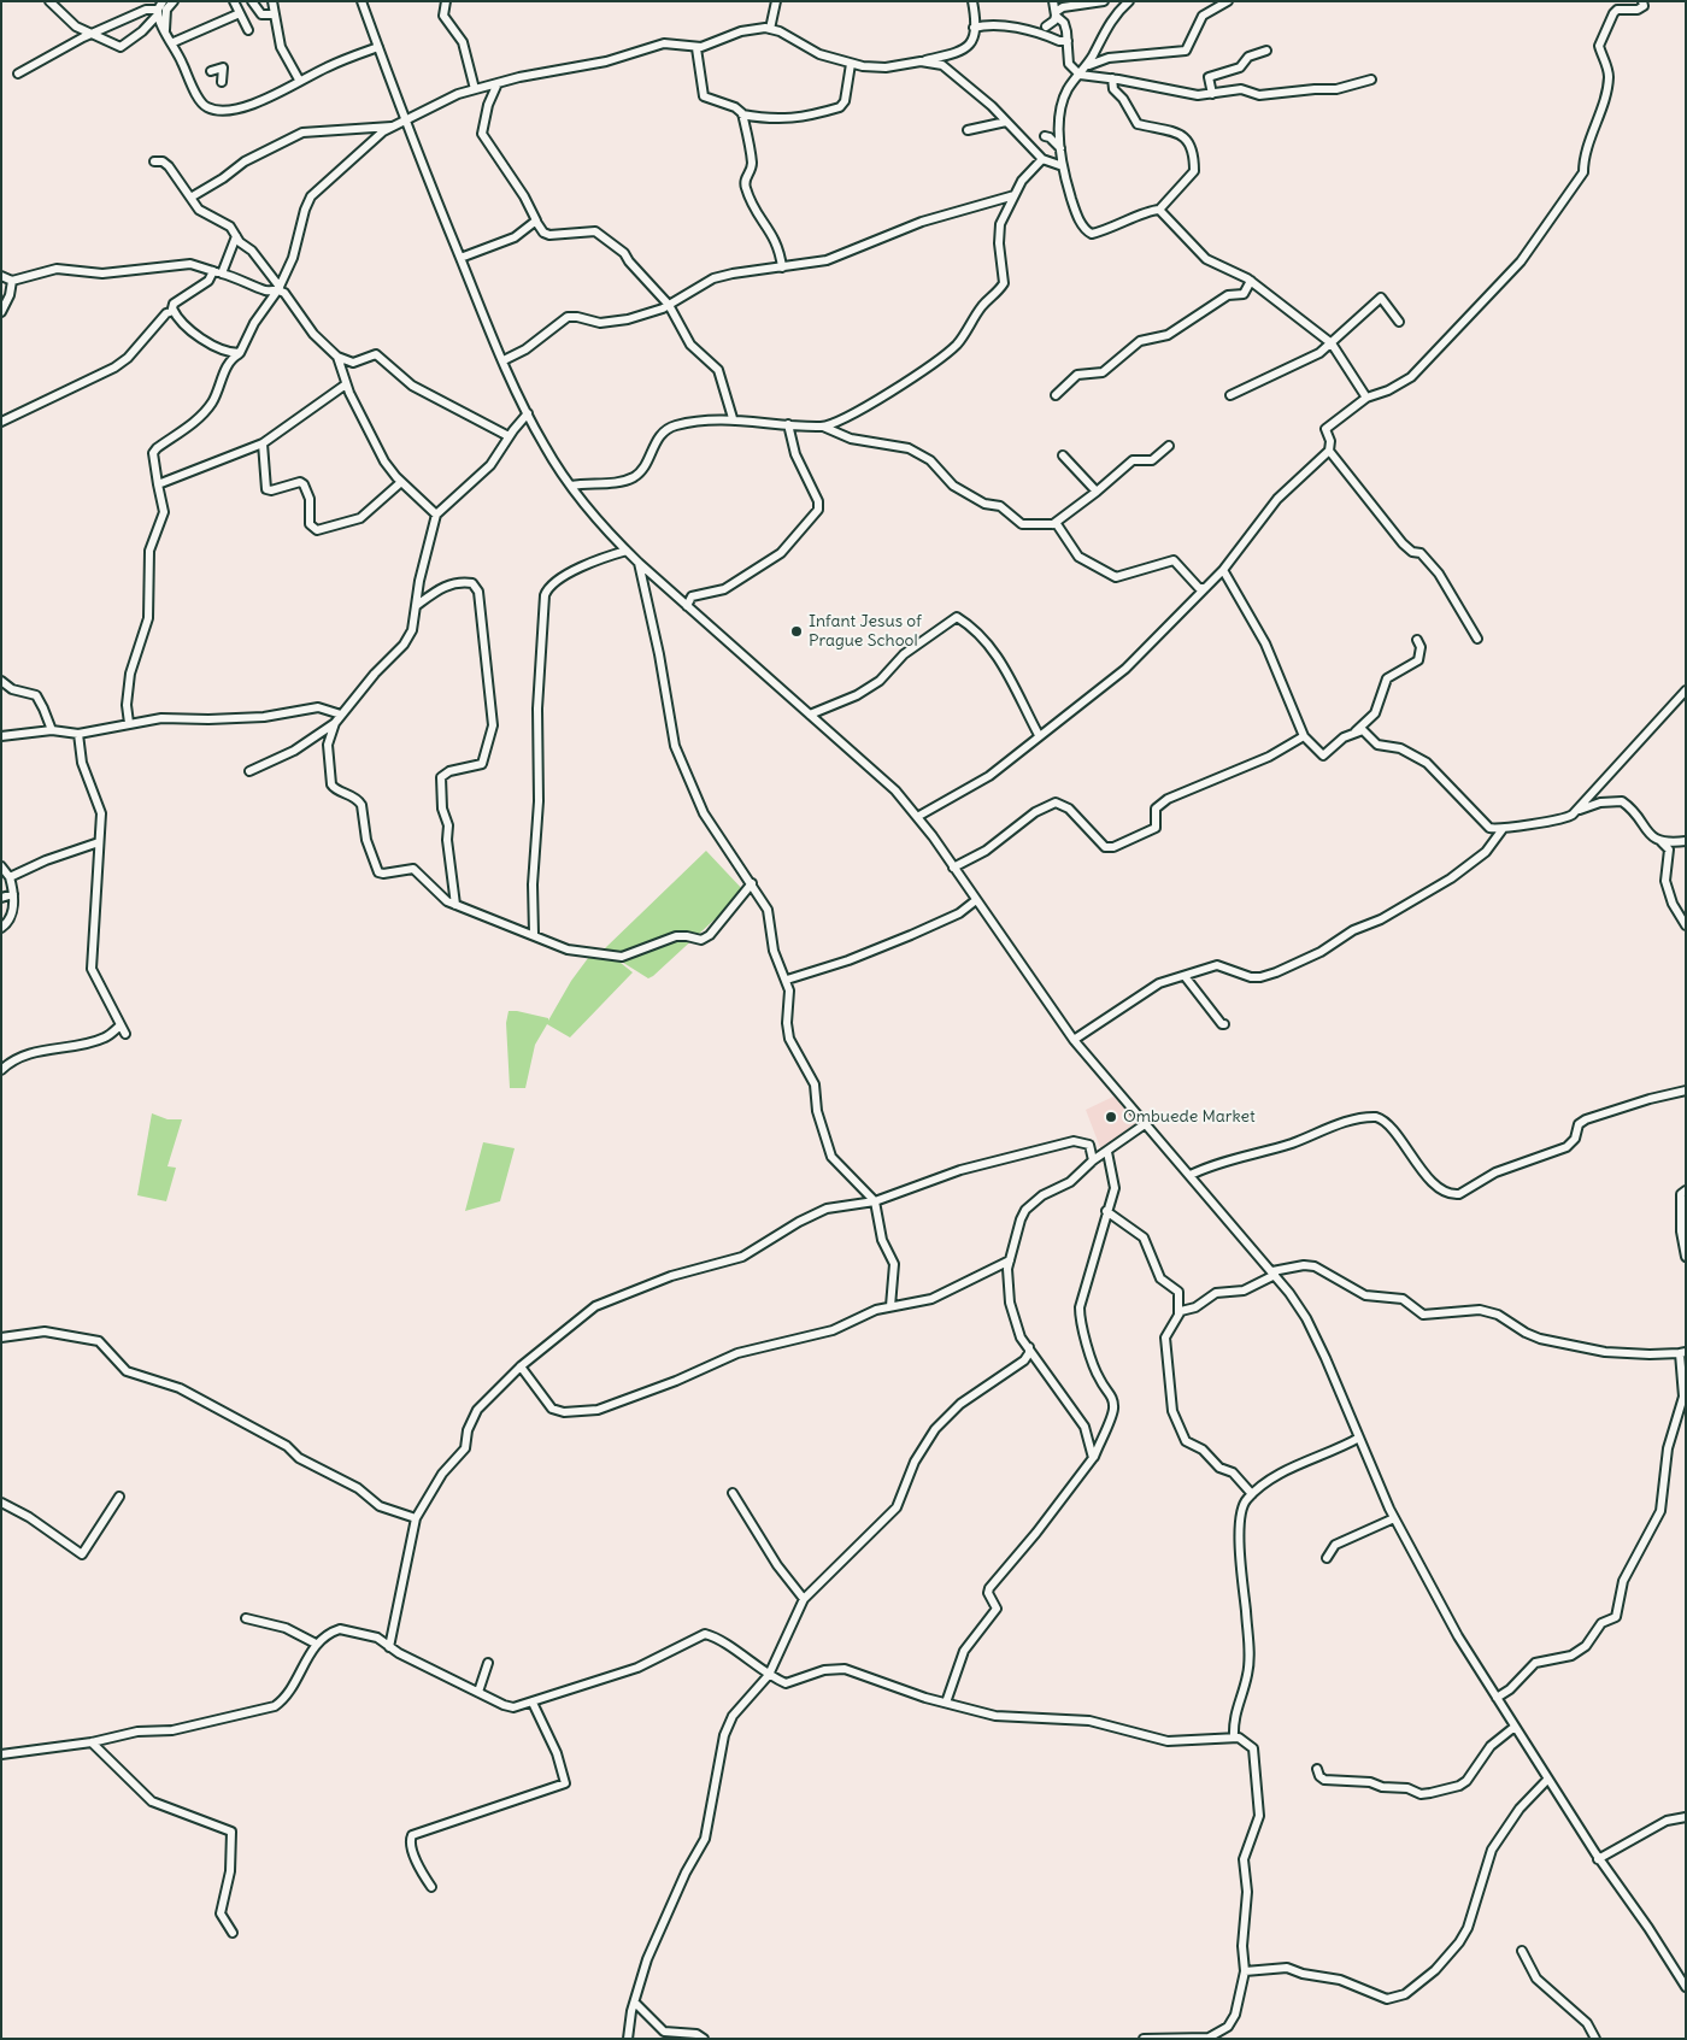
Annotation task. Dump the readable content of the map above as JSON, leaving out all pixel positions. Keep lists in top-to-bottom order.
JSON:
{
  "places": ["Infant Jesus of Prague School", "Ombuede Market"]
}
